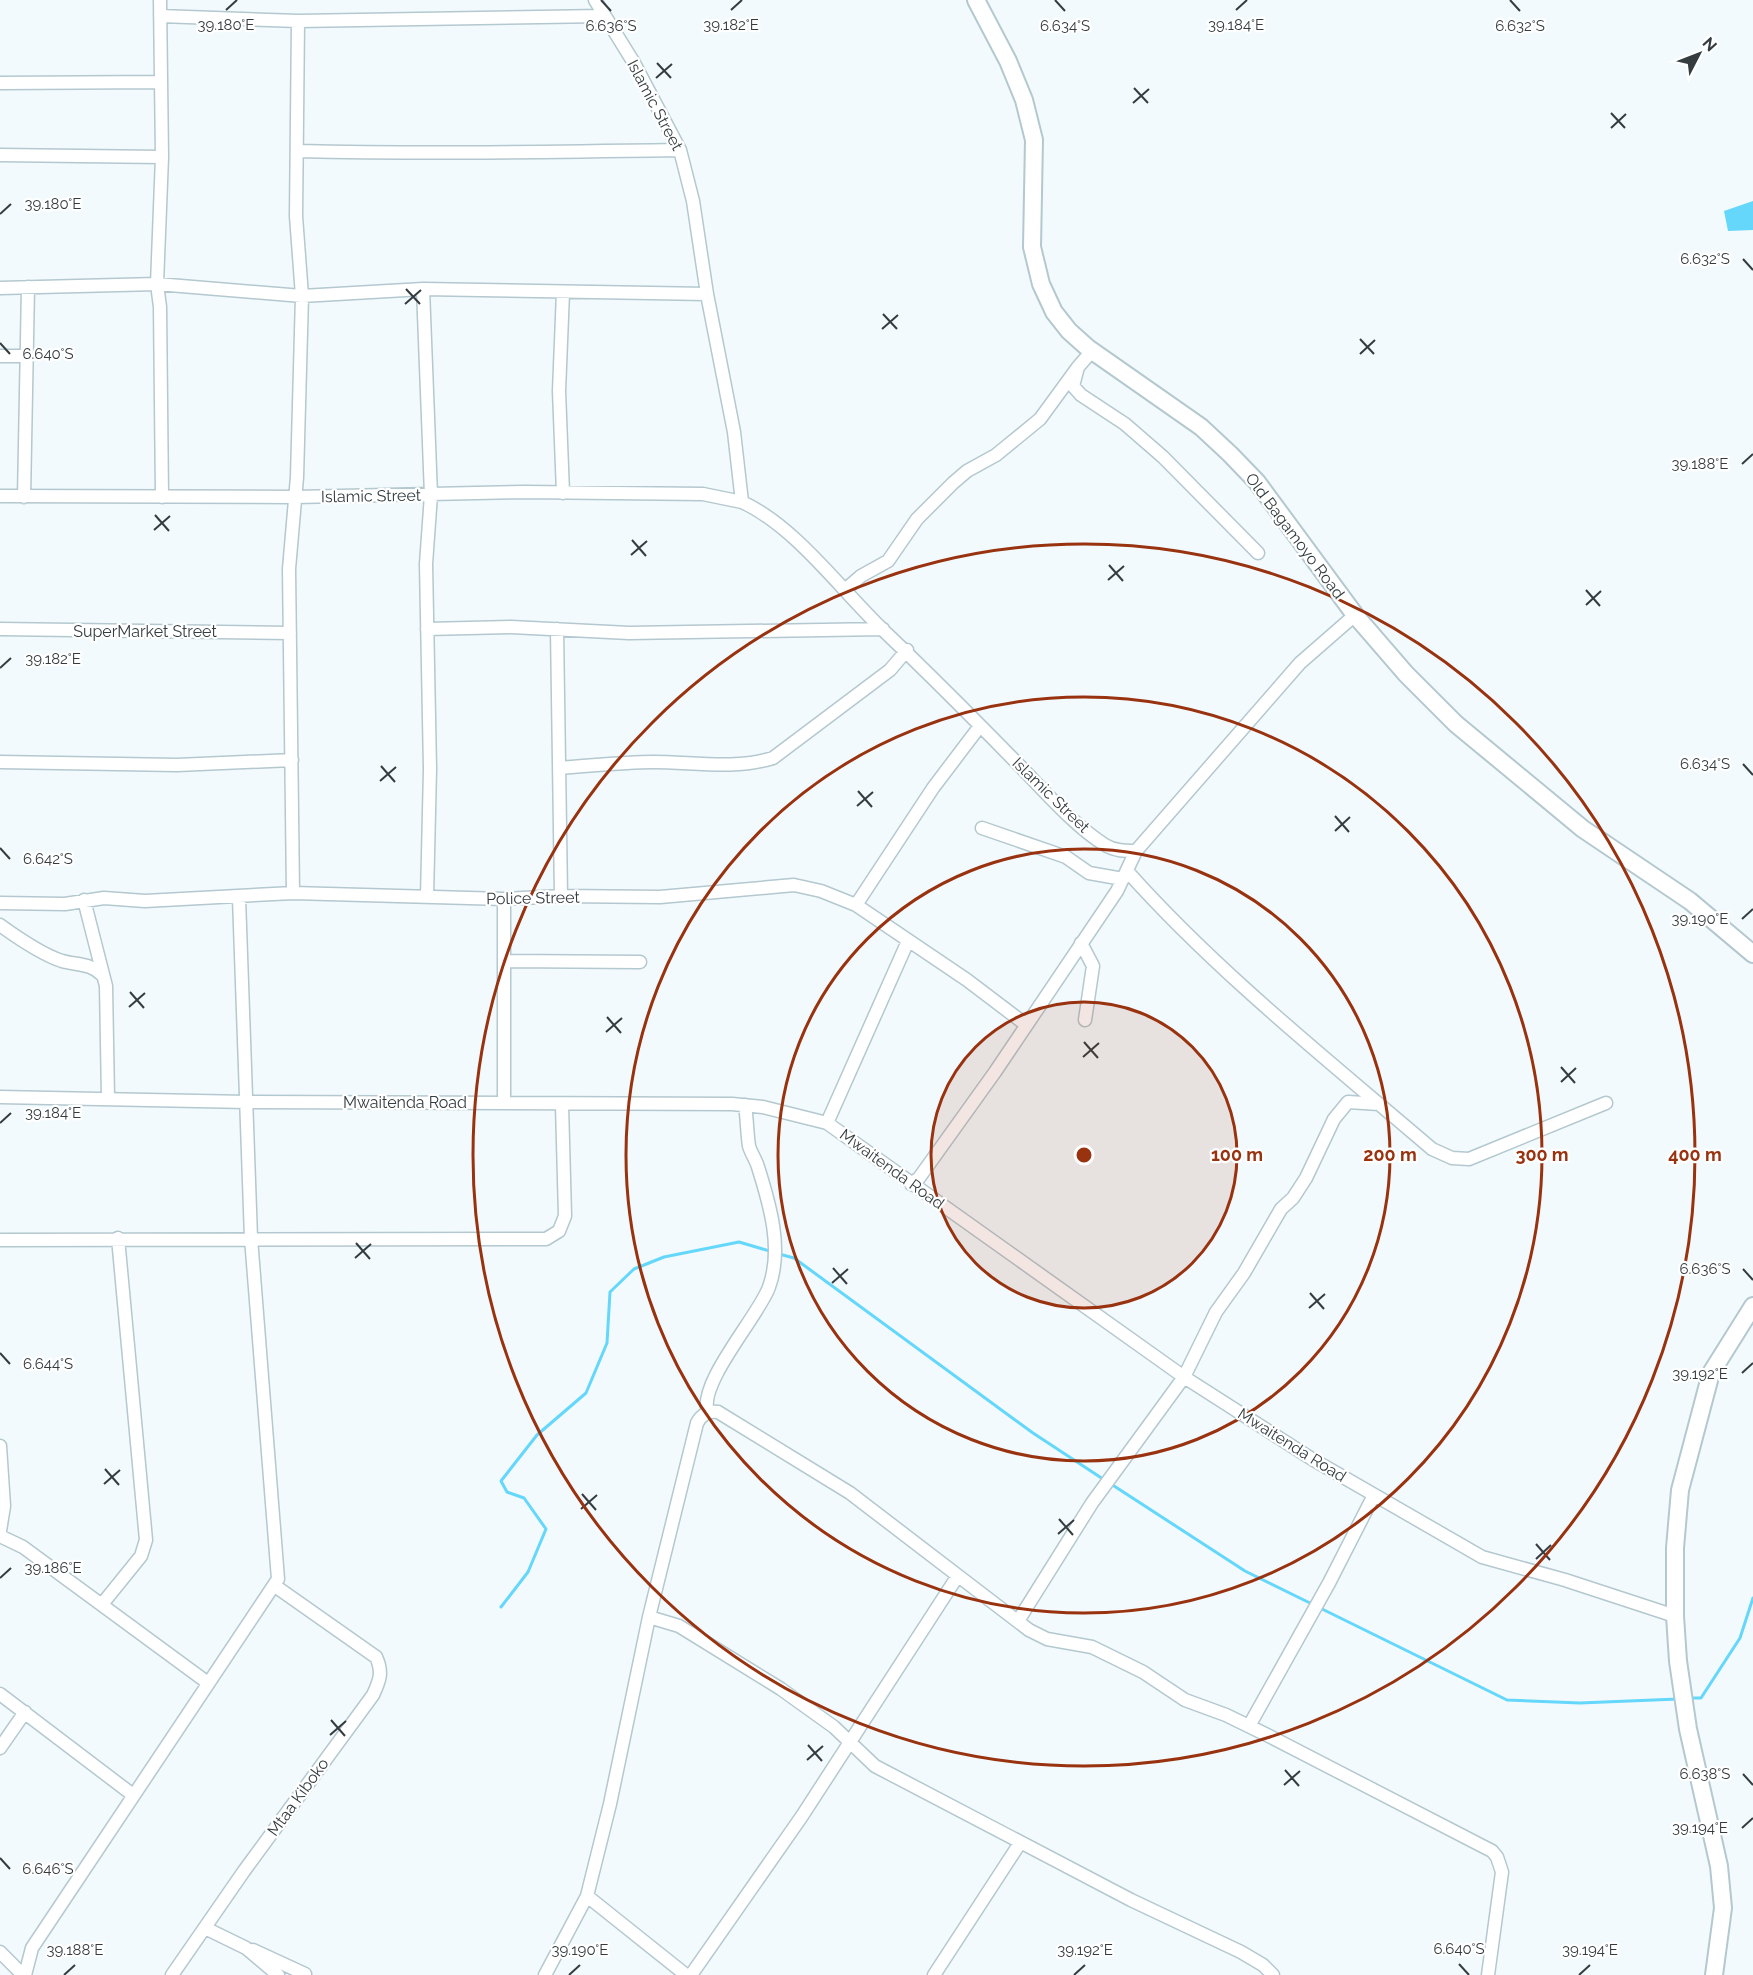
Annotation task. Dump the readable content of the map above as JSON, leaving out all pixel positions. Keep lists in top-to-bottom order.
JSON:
{
  "streets": {
    "street": [
      "Islamic Street",
      "Old Bagamoyo Road",
      "SuperMarket Street",
      "Police Street",
      "Mwaitenda Road",
      "Mtaa Kiboko"
    ]
  },
  "north": "top right",
  "coordinates": [
    "39.184°E",
    "39.180°E",
    "39.182°E",
    "6.634°S",
    "6.636°S",
    "6.632°S",
    "6.640°S",
    "39.188°E",
    "6.642°S",
    "39.190°E",
    "6.644°S",
    "39.192°E",
    "39.186°E",
    "6.638°S",
    "39.194°E",
    "6.646°S"
  ],
  "rings": [
    "100 m",
    "200 m",
    "300 m",
    "400 m"
  ]
}
